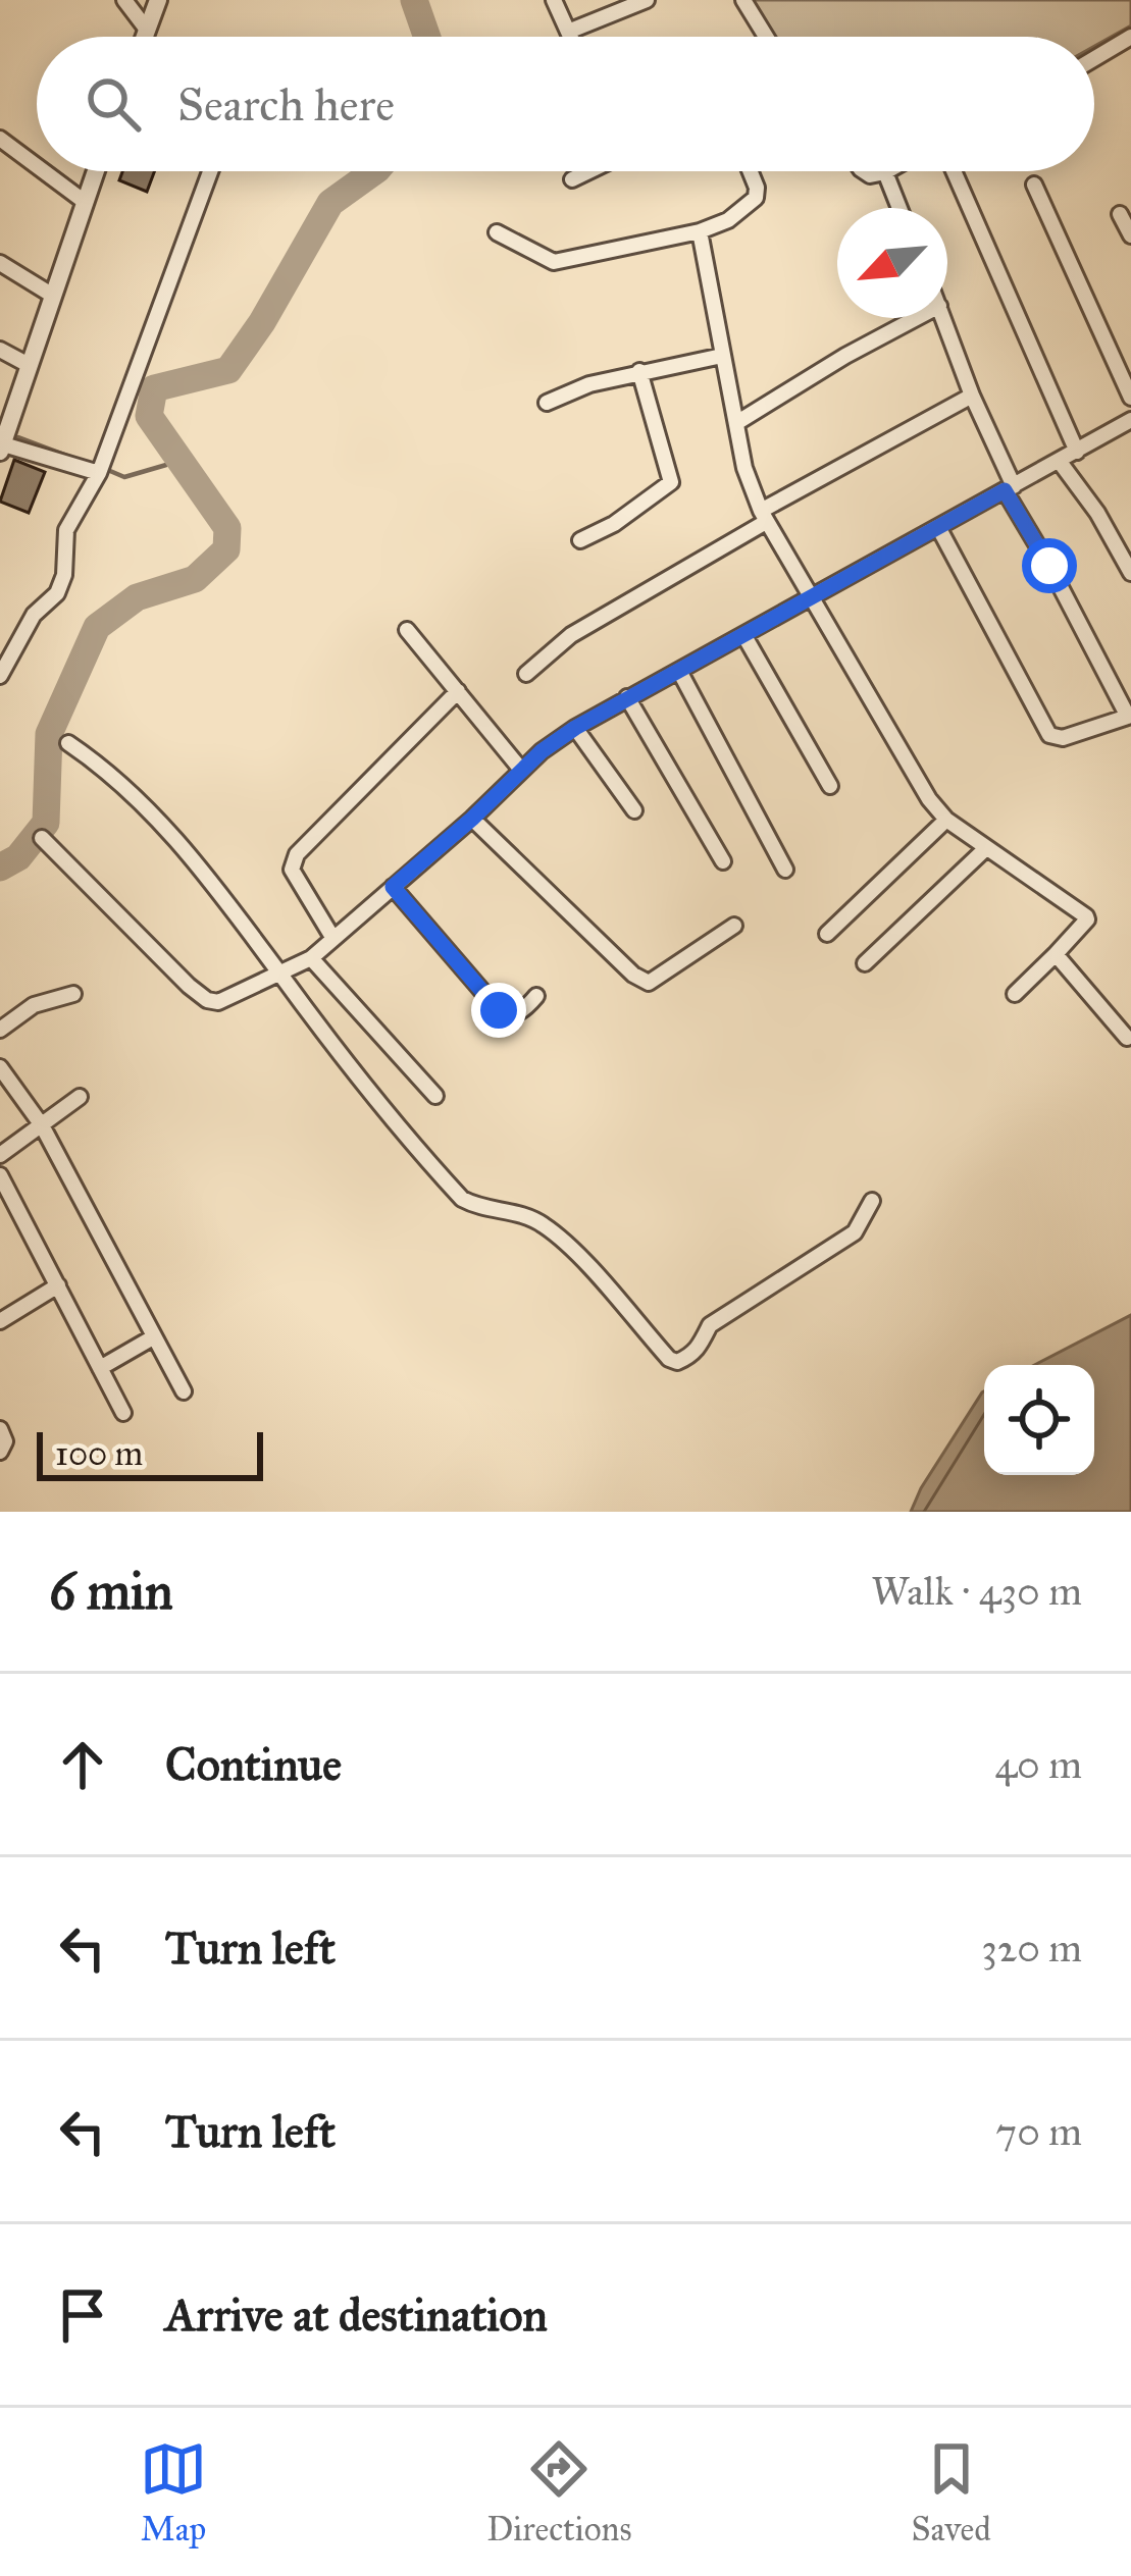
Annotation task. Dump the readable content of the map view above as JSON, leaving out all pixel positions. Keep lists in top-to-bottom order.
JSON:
{
  "scale_bar": "100 m",
  "north": "bottom left",
  "page": {
    "search": "Search here",
    "scale": "100 m",
    "heading": ["6 min", "Walk · 430 m"],
    "list": [
      ["Continue", "40 m"],
      ["Turn left", "320 m"],
      ["Turn left", "70 m"],
      "Arrive at destination"
    ],
    "nav": ["Map", "Directions", "Saved"]
  }
}
